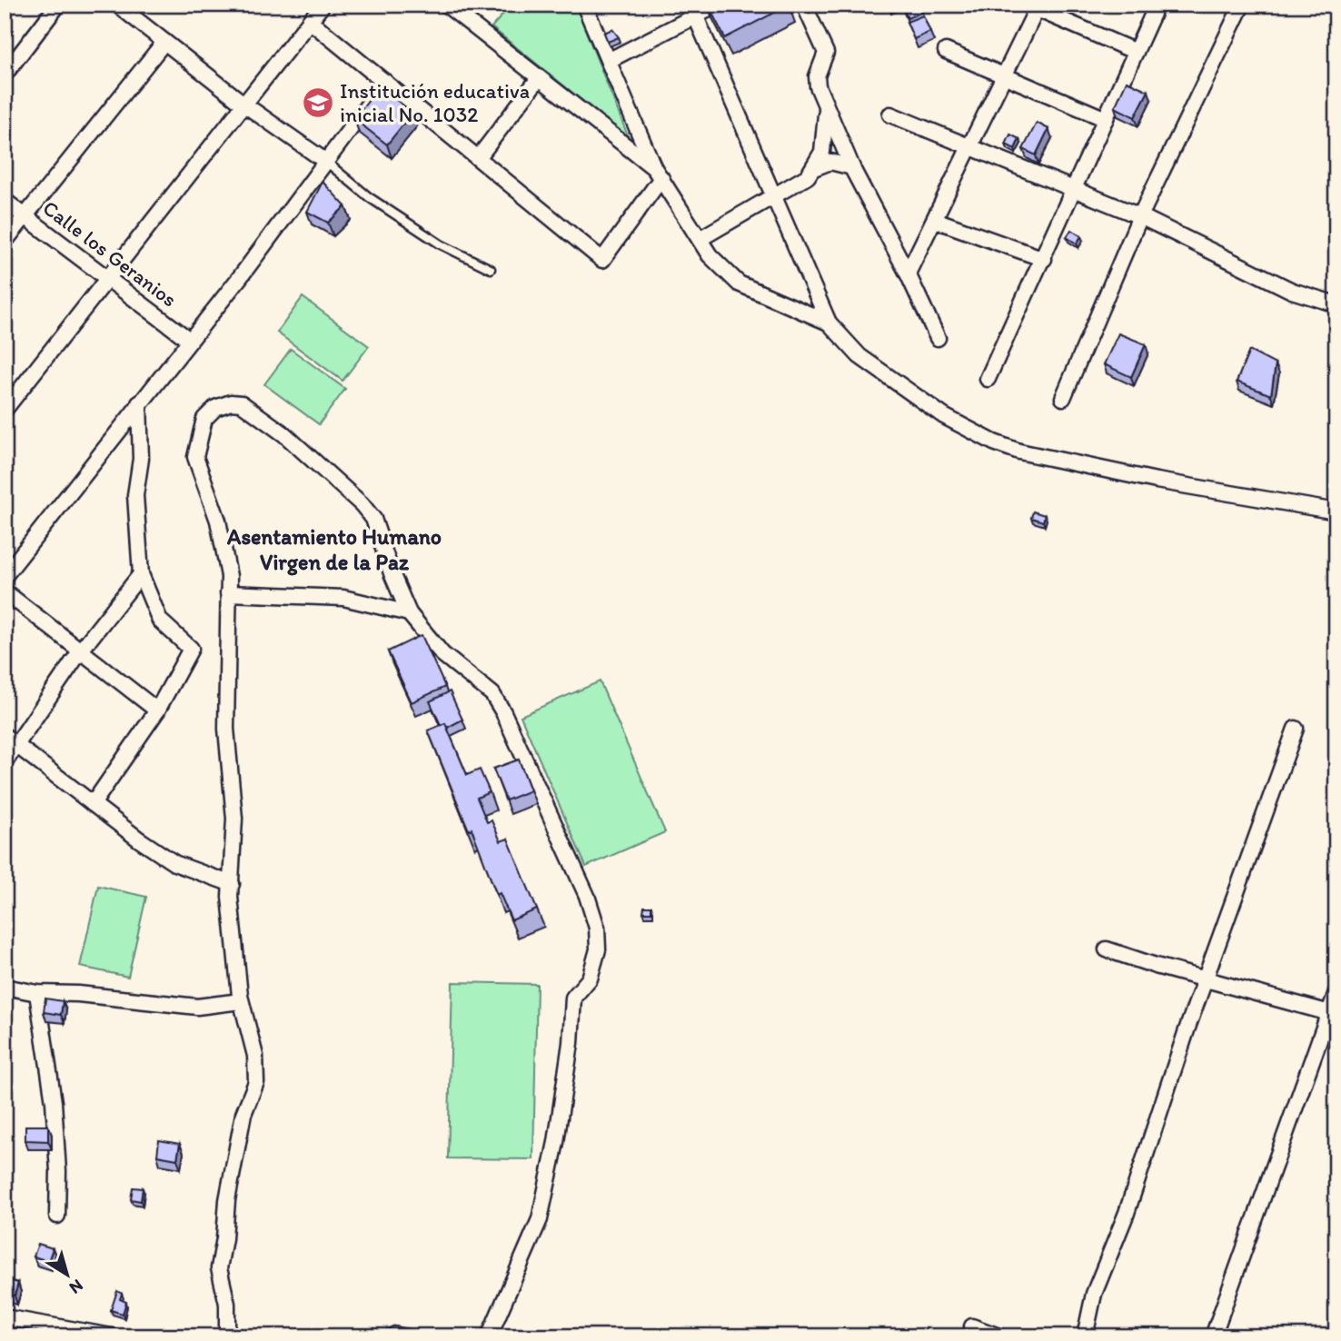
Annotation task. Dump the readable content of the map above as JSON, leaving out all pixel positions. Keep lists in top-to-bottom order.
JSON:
{
  "streets": {
    "street": ["Calle los Geranios"]
  },
  "districts": ["Asentamiento Humano Virgen de la Paz"],
  "places": {
    "school or university": ["Institución educativa inicial No. 1032"]
  },
  "north": "bottom right"
}
